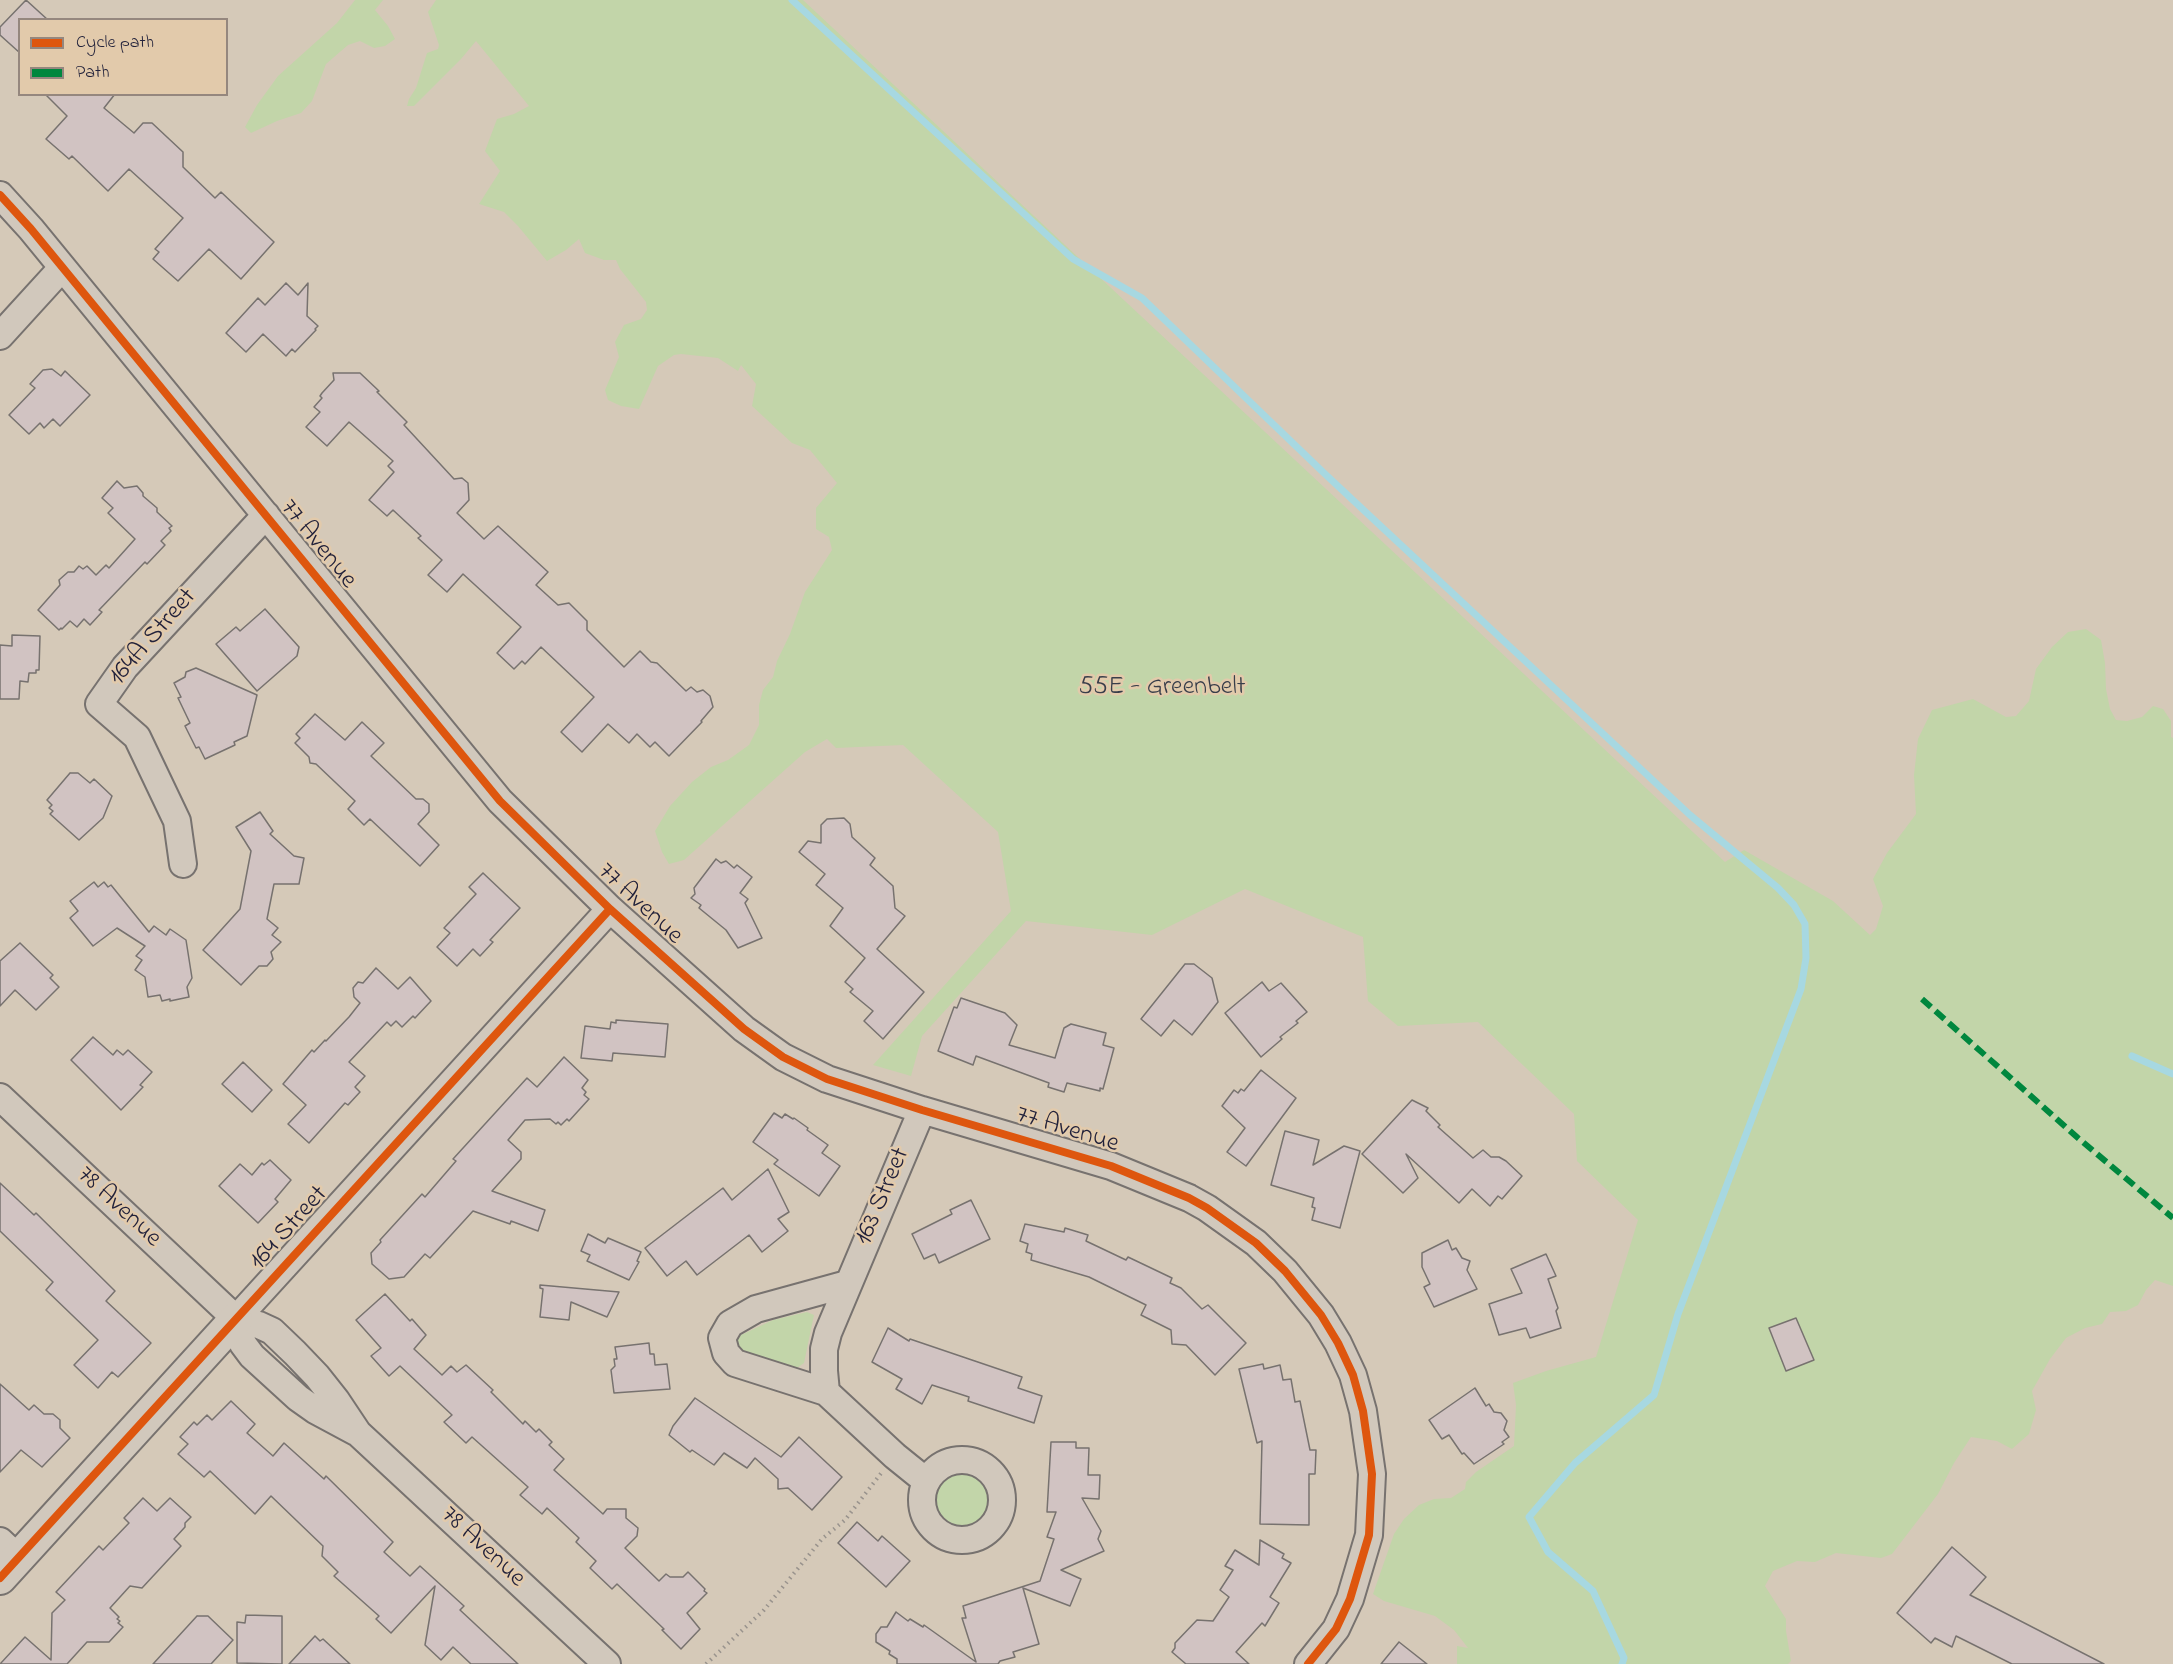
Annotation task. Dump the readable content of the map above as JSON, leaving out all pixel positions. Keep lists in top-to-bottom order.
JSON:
{
  "streets": {
    "street": [
      "77 Avenue",
      "164A Street",
      "163 Street",
      "78 Avenue",
      "164 Street"
    ]
  },
  "crossings": [
    ["77 Avenue", "164A Street"],
    ["77 Avenue", "163 Street"],
    ["77 Avenue", "164 Street"],
    ["78 Avenue", "164 Street"]
  ],
  "parks": ["55E - Greenbelt"],
  "legend": ["Cycle path", "Path"]
}
